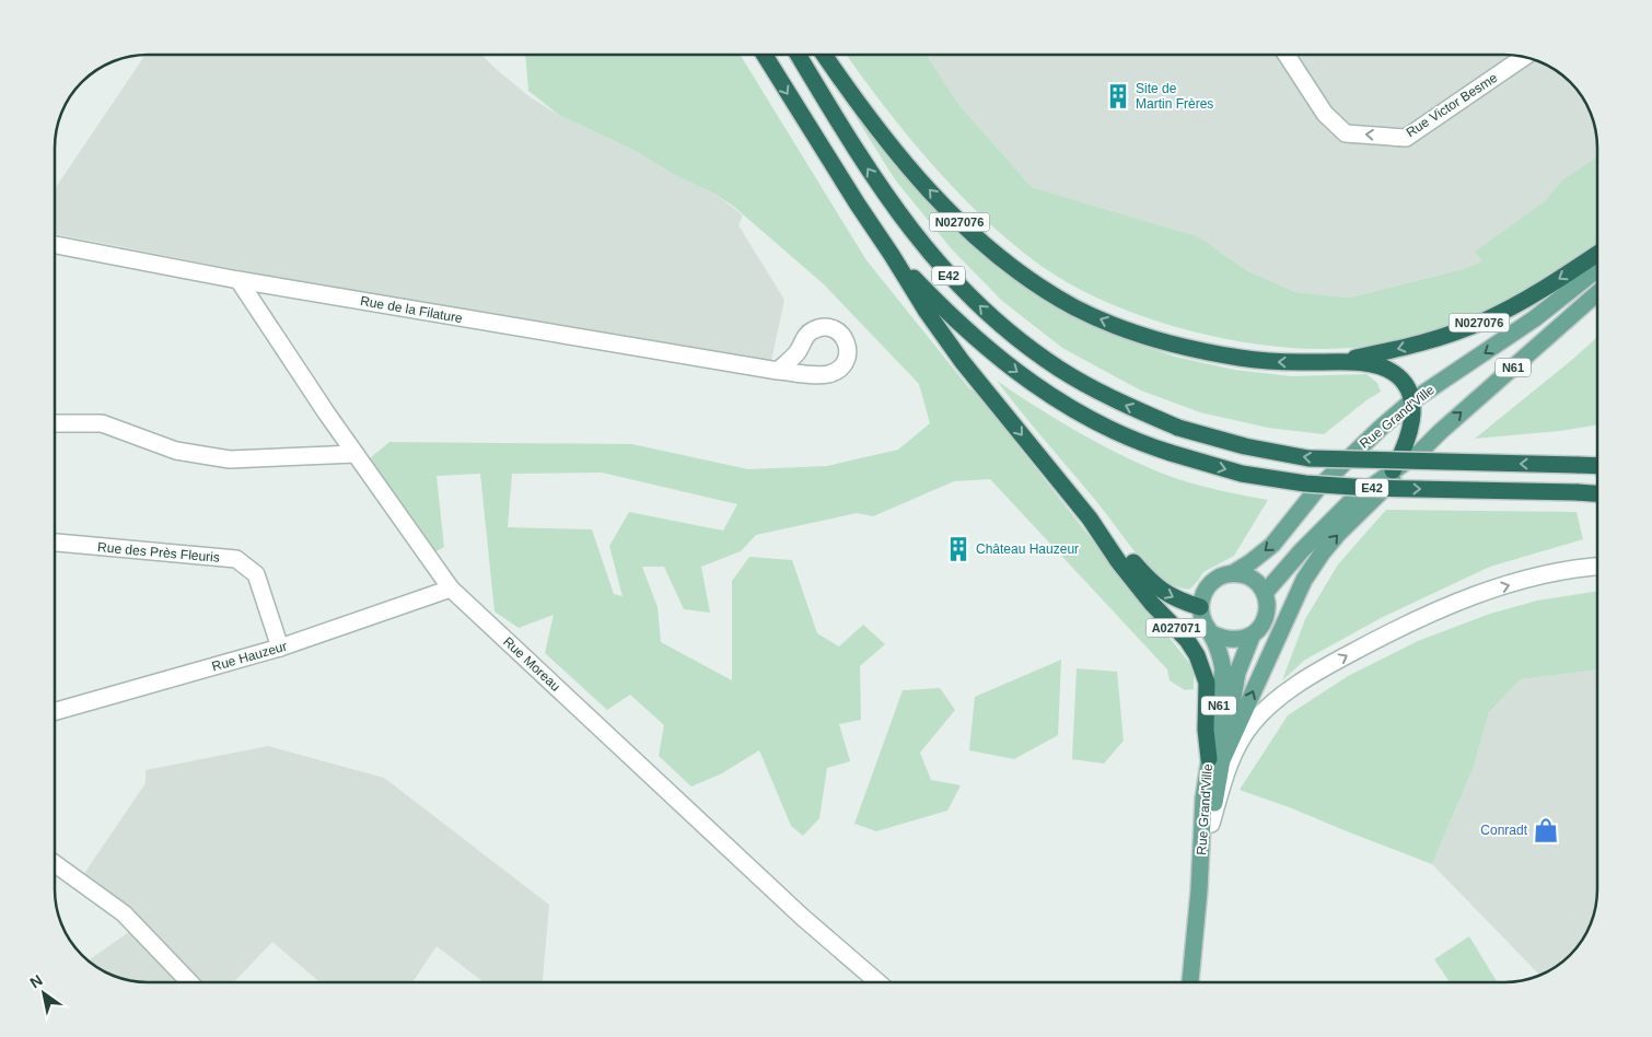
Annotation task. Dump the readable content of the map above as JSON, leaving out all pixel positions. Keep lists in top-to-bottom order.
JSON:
{
  "streets": {
    "highway": ["N027076", "E42", "A027071"],
    "main road": ["N61", "Rue Grand'Ville"],
    "street": [
      "Rue Victor Besme",
      "Rue de la Filature",
      "Rue des Près Fleuris",
      "Rue Hauzeur",
      "Rue Moreau"
    ]
  },
  "crossings": [
    ["Rue de la Filature", "Rue Moreau"],
    ["N61", "Rue Grand'Ville"],
    ["N61", "A027071"],
    ["Rue Grand'Ville", "A027071"],
    ["Rue des Près Fleuris", "Rue Hauzeur"],
    ["Rue Hauzeur", "Rue Moreau"]
  ],
  "places": {
    "building": ["Site de Martin Frères", "Château Hauzeur"],
    "shop": ["Conradt"]
  },
  "north": "top left"
}
